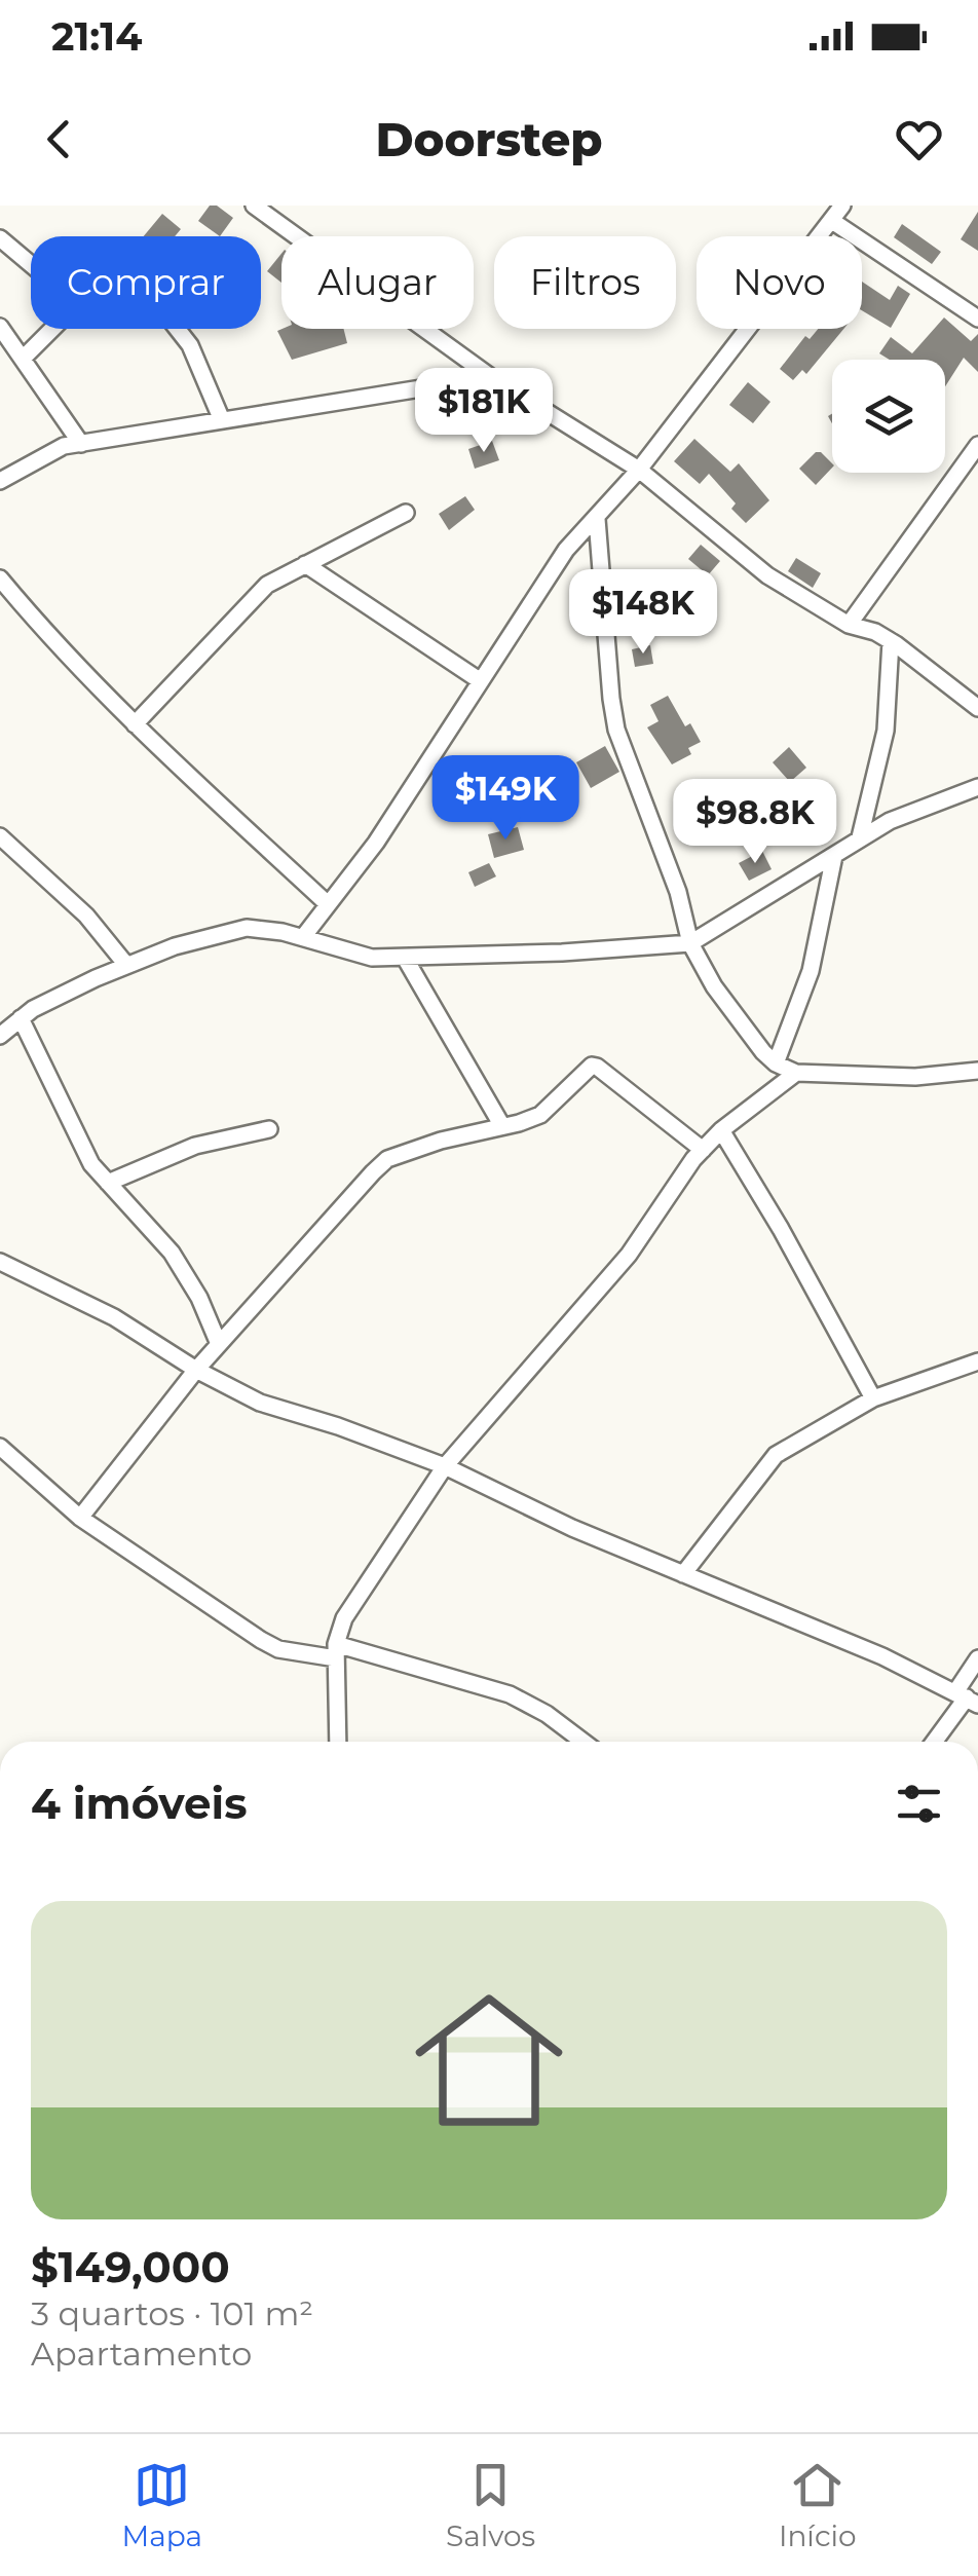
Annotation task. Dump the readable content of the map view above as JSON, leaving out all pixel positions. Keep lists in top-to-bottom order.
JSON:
{
  "page": {
    "status": "21:14",
    "header": "Doorstep",
    "chip": [
      "Comprar",
      "Alugar",
      "Filtros",
      "Novo"
    ],
    "price": [
      "$181K",
      "$148K",
      "$149K",
      "$98.8K"
    ],
    "heading": "4 imóveis",
    "list": [
      {
        "name": "$149,000",
        "note": "3 quartos · 101 m² · Apartamento"
      }
    ],
    "tabs": ["Mapa", "Salvos", "Início"]
  }
}
